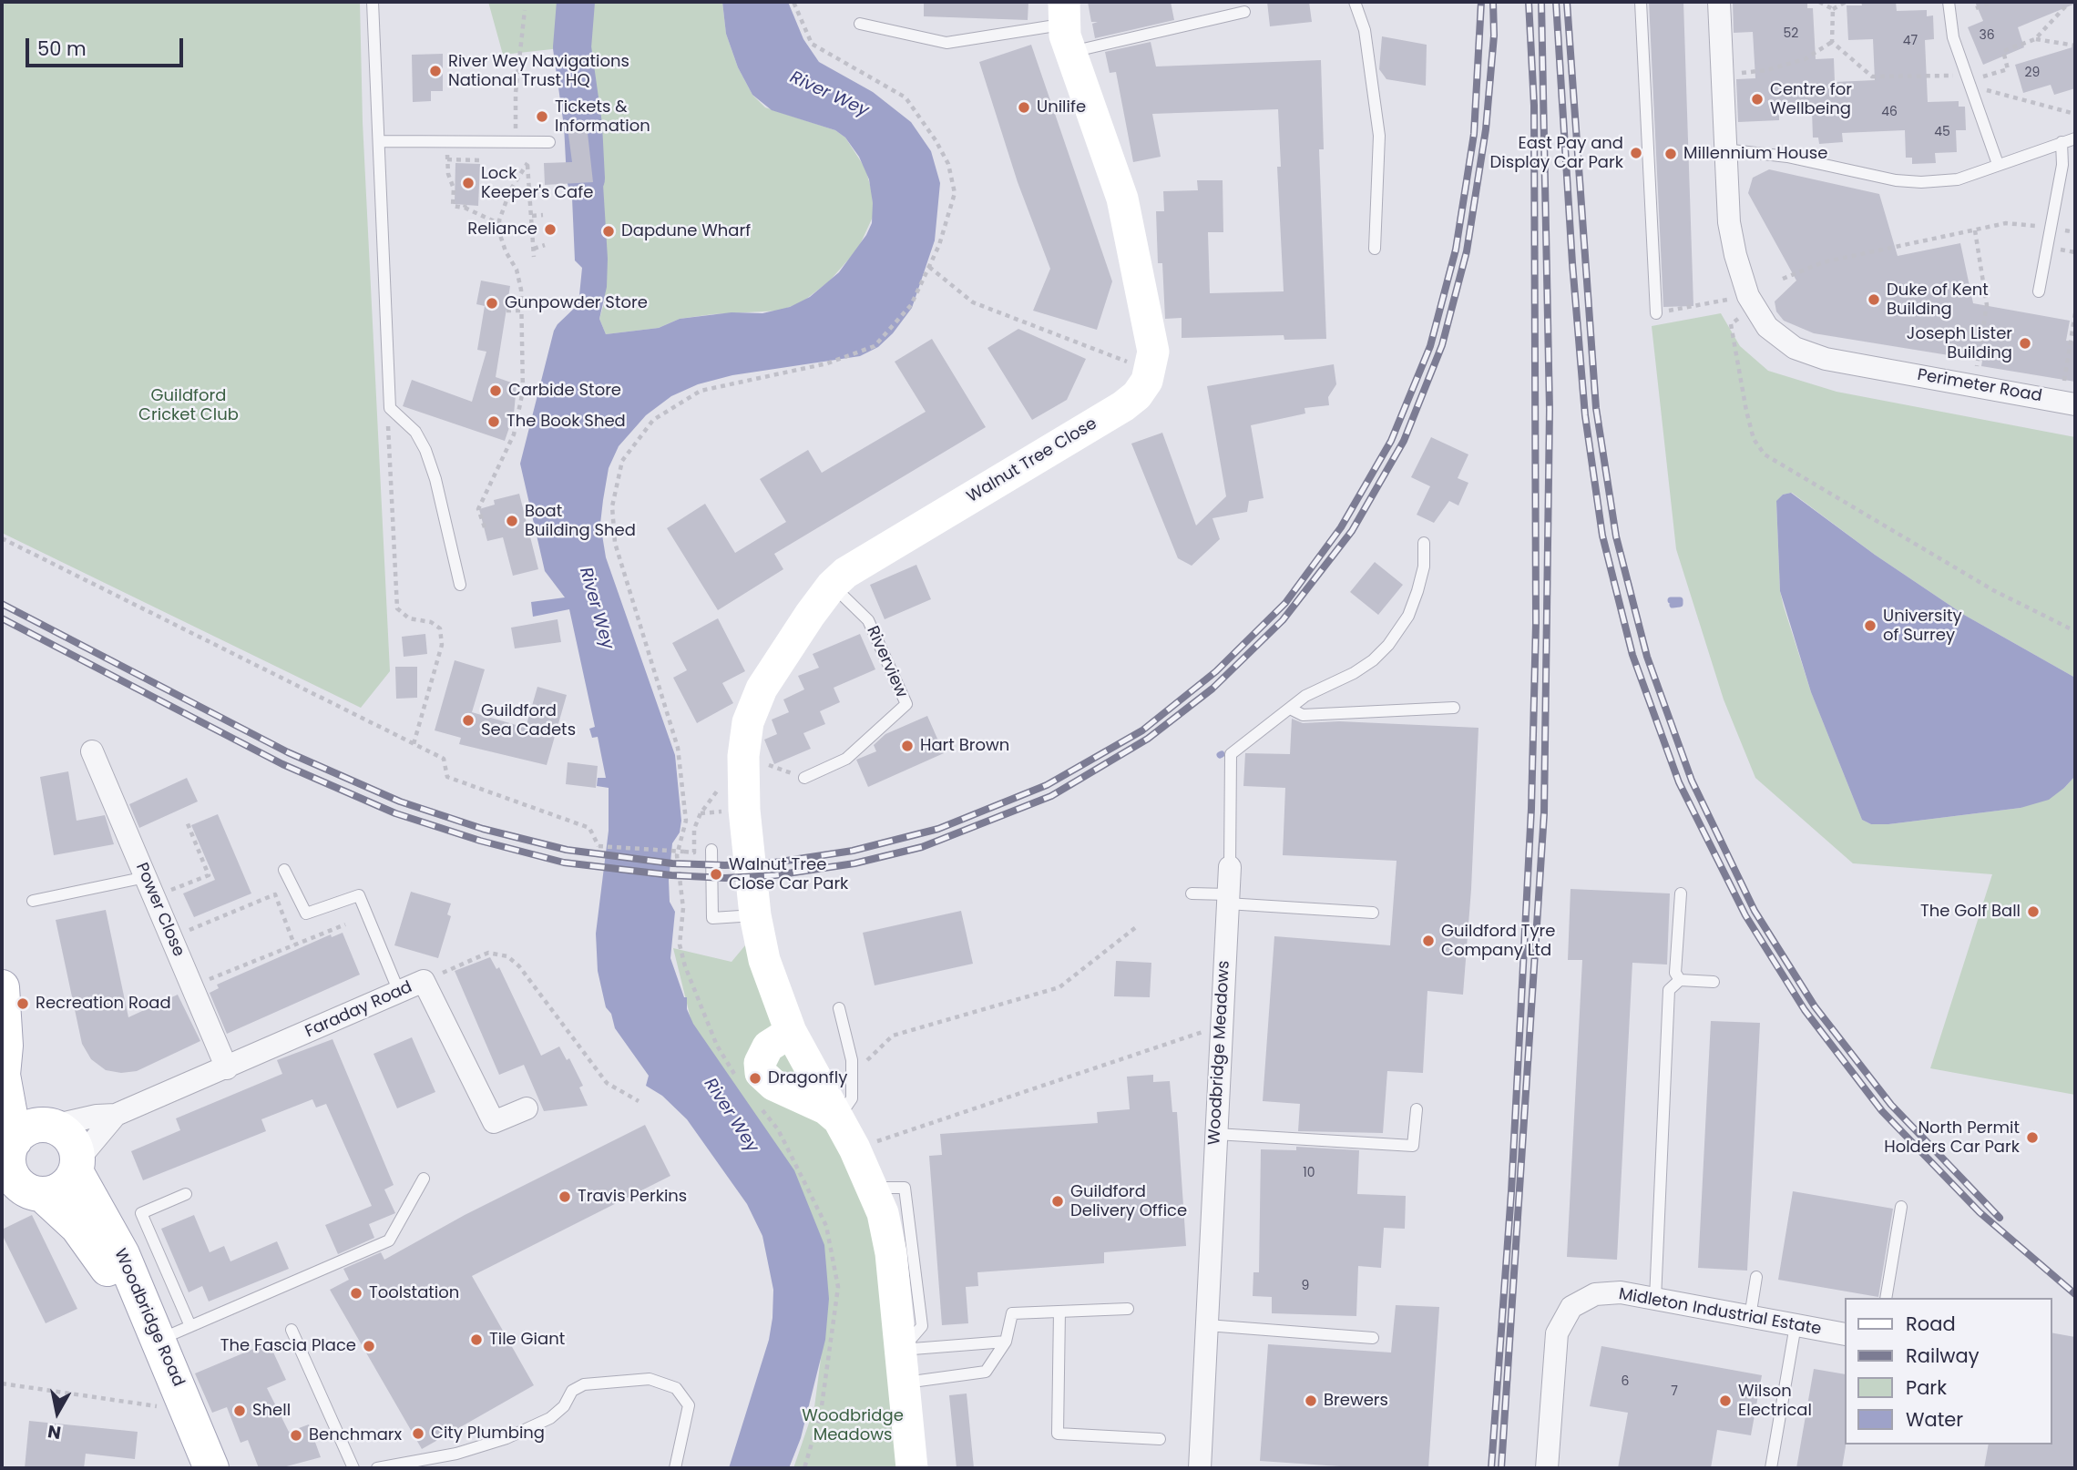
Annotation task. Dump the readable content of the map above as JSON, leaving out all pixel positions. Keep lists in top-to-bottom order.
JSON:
{
  "streets": {
    "main road": ["Woodbridge Road"],
    "street": [
      "Perimeter Road",
      "Walnut Tree Close",
      "Power Close",
      "Faraday Road",
      "Woodbridge Meadows",
      "Midleton Industrial Estate"
    ],
    "lane": ["Riverview"]
  },
  "crossings": [
    ["Walnut Tree Close", "Riverview"],
    ["Power Close", "Faraday Road"],
    ["Faraday Road", "Woodbridge Road"]
  ],
  "water": ["River Wey"],
  "parks": ["Guildford Cricket Club", "Woodbridge Meadows"],
  "places": [
    "River Wey Navigations National Trust HQ",
    "Centre for Wellbeing",
    "Unilife",
    "Tickets & Information",
    "East Pay and Display Car Park",
    "Millennium House",
    "Lock Keeper's Cafe",
    "Reliance",
    "Dapdune Wharf",
    "Duke of Kent Building",
    "Gunpowder Store",
    "Joseph Lister Building",
    "Carbide Store",
    "The Book Shed",
    "Boat Building Shed",
    "University of Surrey",
    "Guildford Sea Cadets",
    "Hart Brown",
    "Walnut Tree Close Car Park",
    "The Golf Ball",
    "Guildford Tyre Company Ltd",
    "Recreation Road",
    "Dragonfly",
    "North Permit Holders Car Park",
    "Travis Perkins",
    "Guildford Delivery Office",
    "Toolstation",
    "Tile Giant",
    "The Fascia Place",
    "Brewers",
    "Wilson Electrical",
    "Shell",
    "City Plumbing",
    "Benchmarx"
  ],
  "house_numbers": [
    "52",
    "36",
    "47",
    "29",
    "46",
    "45",
    "10",
    "9",
    "6",
    "7"
  ],
  "legend": [
    "Road",
    "Railway",
    "Park",
    "Water"
  ],
  "scale_bar": "50 m",
  "north": "bottom"
}
